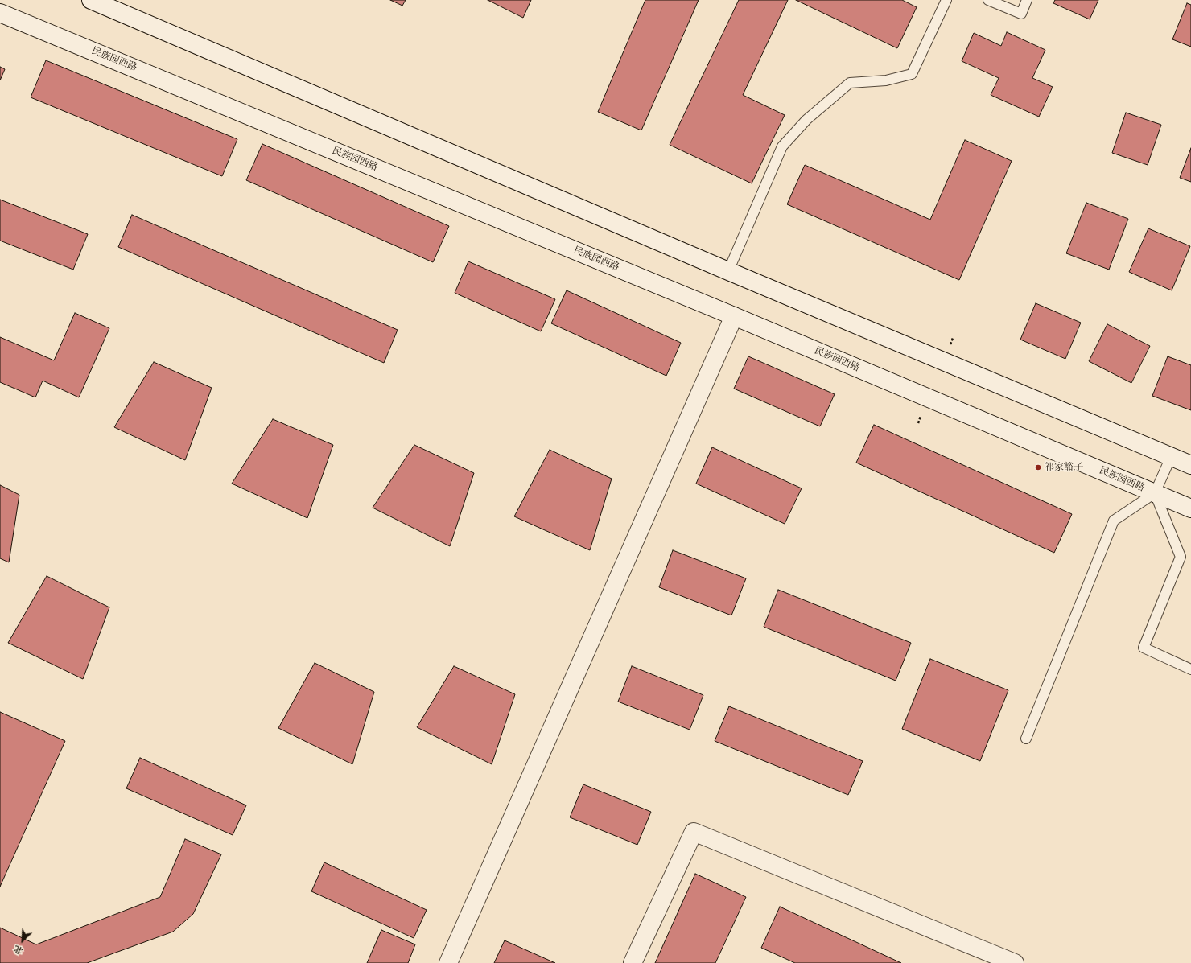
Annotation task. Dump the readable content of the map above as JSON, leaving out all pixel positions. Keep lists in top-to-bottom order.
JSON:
{
  "streets": {
    "main road": ["民族园西路"]
  },
  "places": ["祁家豁子"],
  "north": "bottom left"
}
